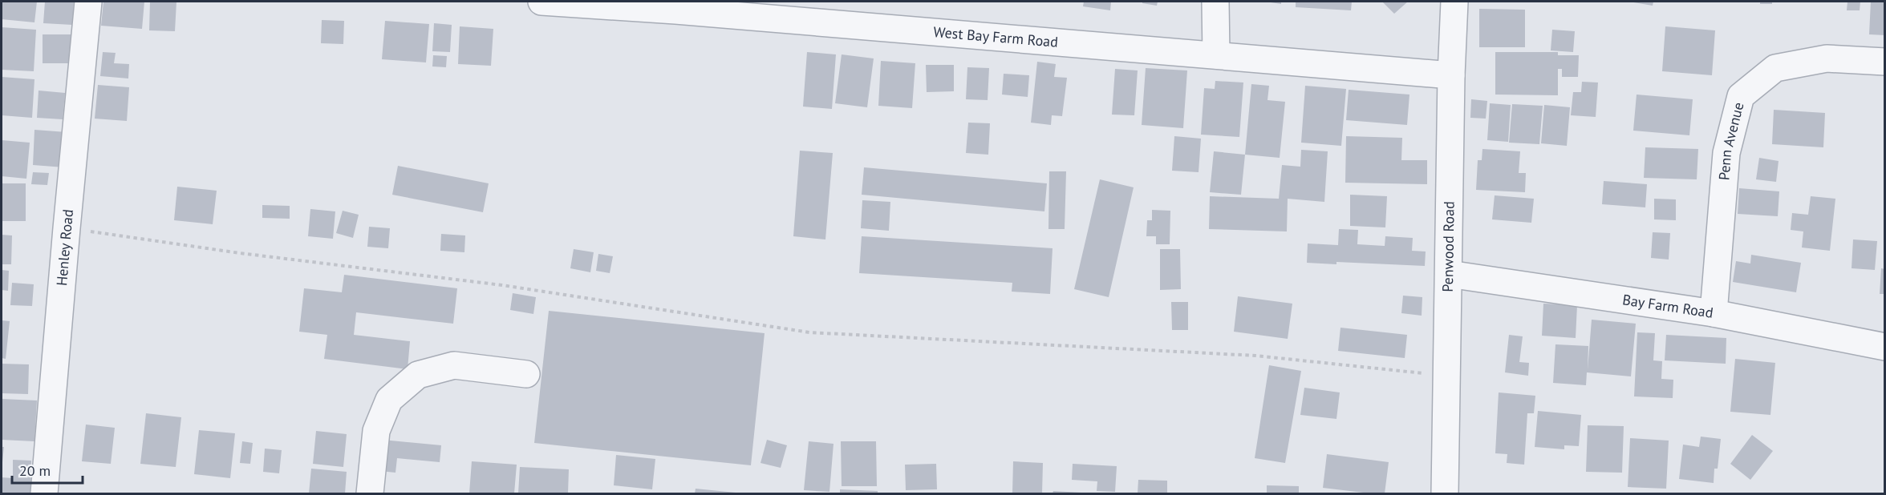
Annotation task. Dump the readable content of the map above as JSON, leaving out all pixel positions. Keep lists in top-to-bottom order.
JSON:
{
  "streets": {
    "street": [
      "West Bay Farm Road",
      "Penn Avenue",
      "Henley Road",
      "Penwood Road",
      "Bay Farm Road"
    ]
  },
  "crossings": [
    ["West Bay Farm Road", "Penwood Road"],
    ["Penn Avenue", "Bay Farm Road"],
    ["Penwood Road", "Bay Farm Road"]
  ],
  "scale_bar": "20 m"
}
